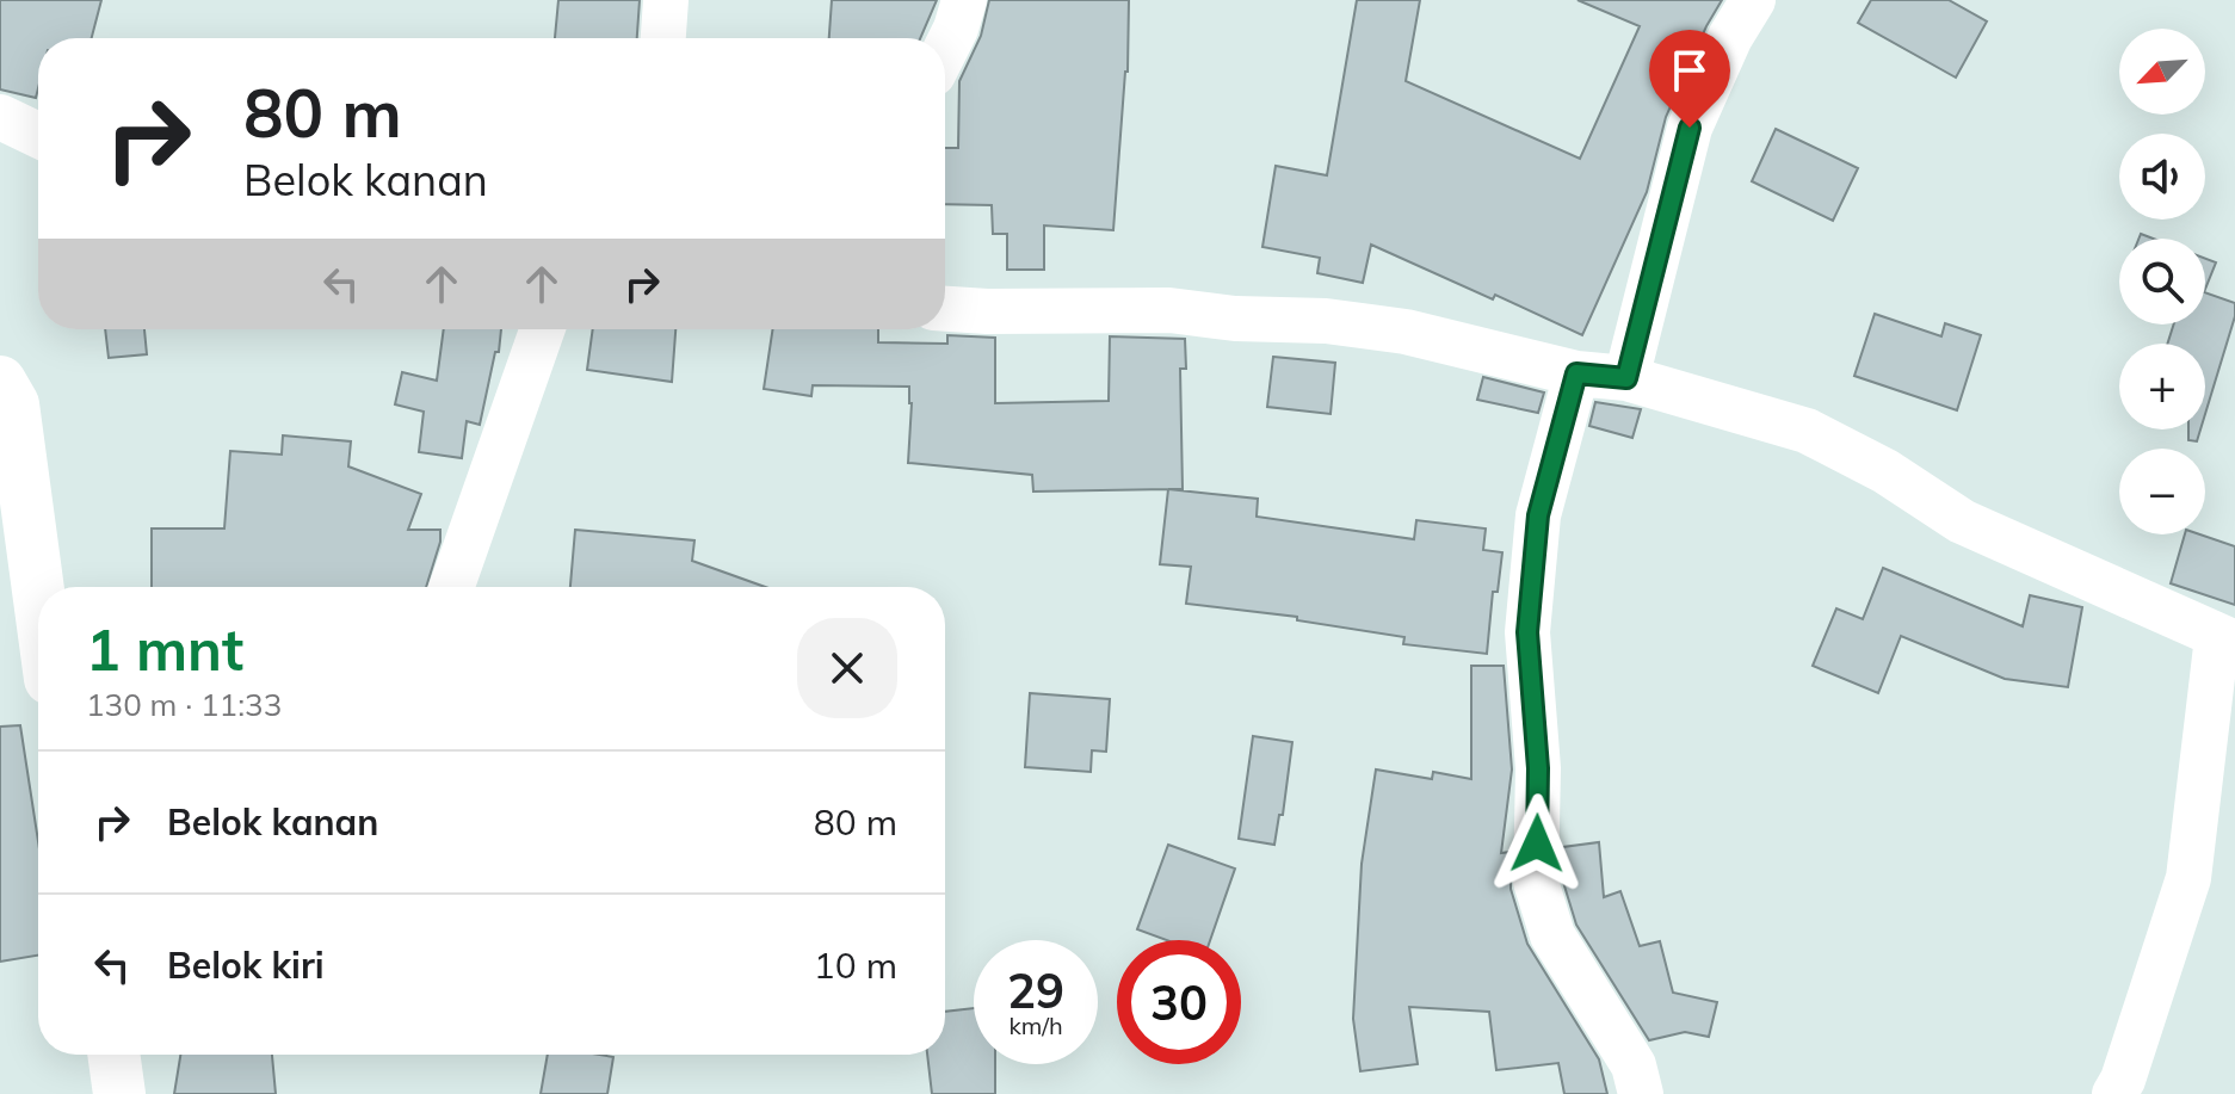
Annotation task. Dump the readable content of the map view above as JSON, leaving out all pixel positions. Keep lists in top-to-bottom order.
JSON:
{
  "north": "bottom left",
  "page": {
    "map_buttons": ["+", "−"],
    "turn": ["80 m", "Belok kanan"],
    "heading": ["1 mnt", "130 m · 11:33"],
    "list": [
      {
        "name": "Belok kanan",
        "value": "80 m"
      },
      {
        "name": "Belok kiri",
        "value": "10 m"
      }
    ],
    "speed": "29 km/h",
    "limit": "30"
  }
}
